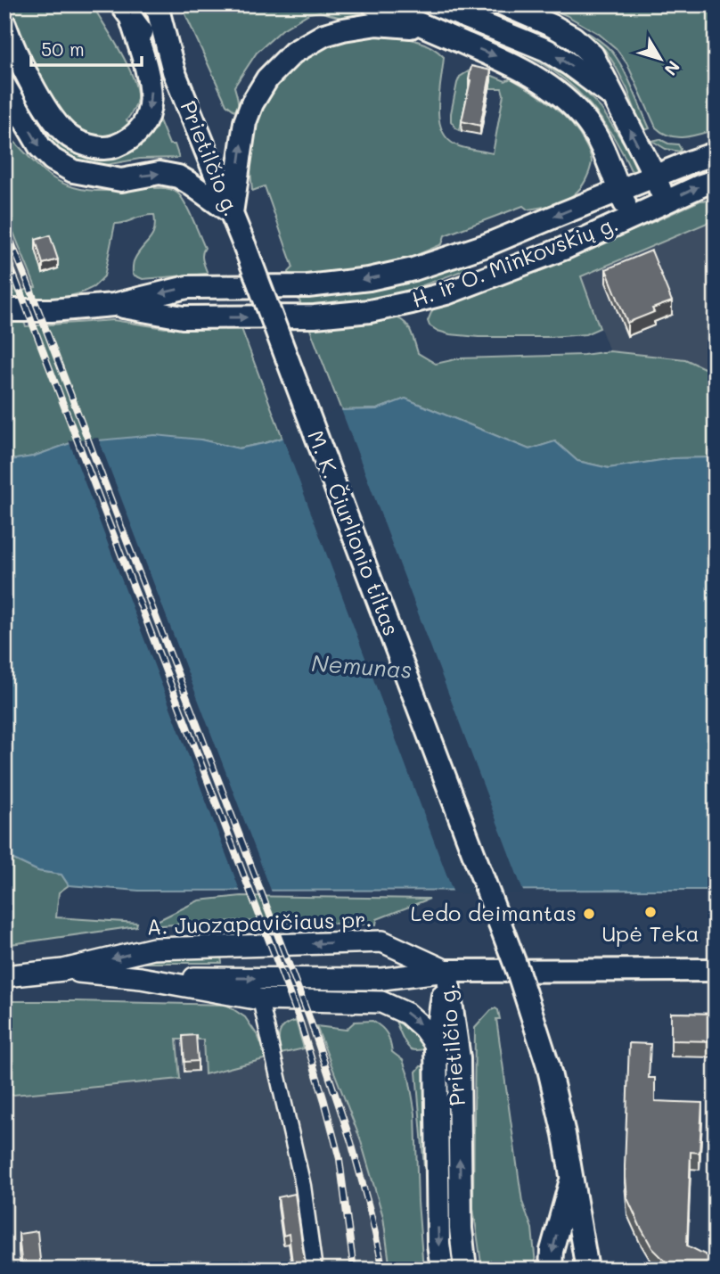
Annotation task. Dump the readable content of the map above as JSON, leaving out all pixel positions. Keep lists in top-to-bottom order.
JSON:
{
  "streets": {
    "main road": [
      "Prietilčio g.",
      "H. ir O. Minkovskių g.",
      "M. K. Čiurlionio tiltas",
      "A. Juozapavičiaus pr."
    ]
  },
  "crossings": [
    ["Prietilčio g.", "M. K. Čiurlionio tiltas"],
    ["Prietilčio g.", "A. Juozapavičiaus pr."]
  ],
  "water": ["Nemunas"],
  "places": ["Upė Teka", "Ledo deimantas"],
  "scale_bar": "50 m",
  "north": "bottom right"
}
